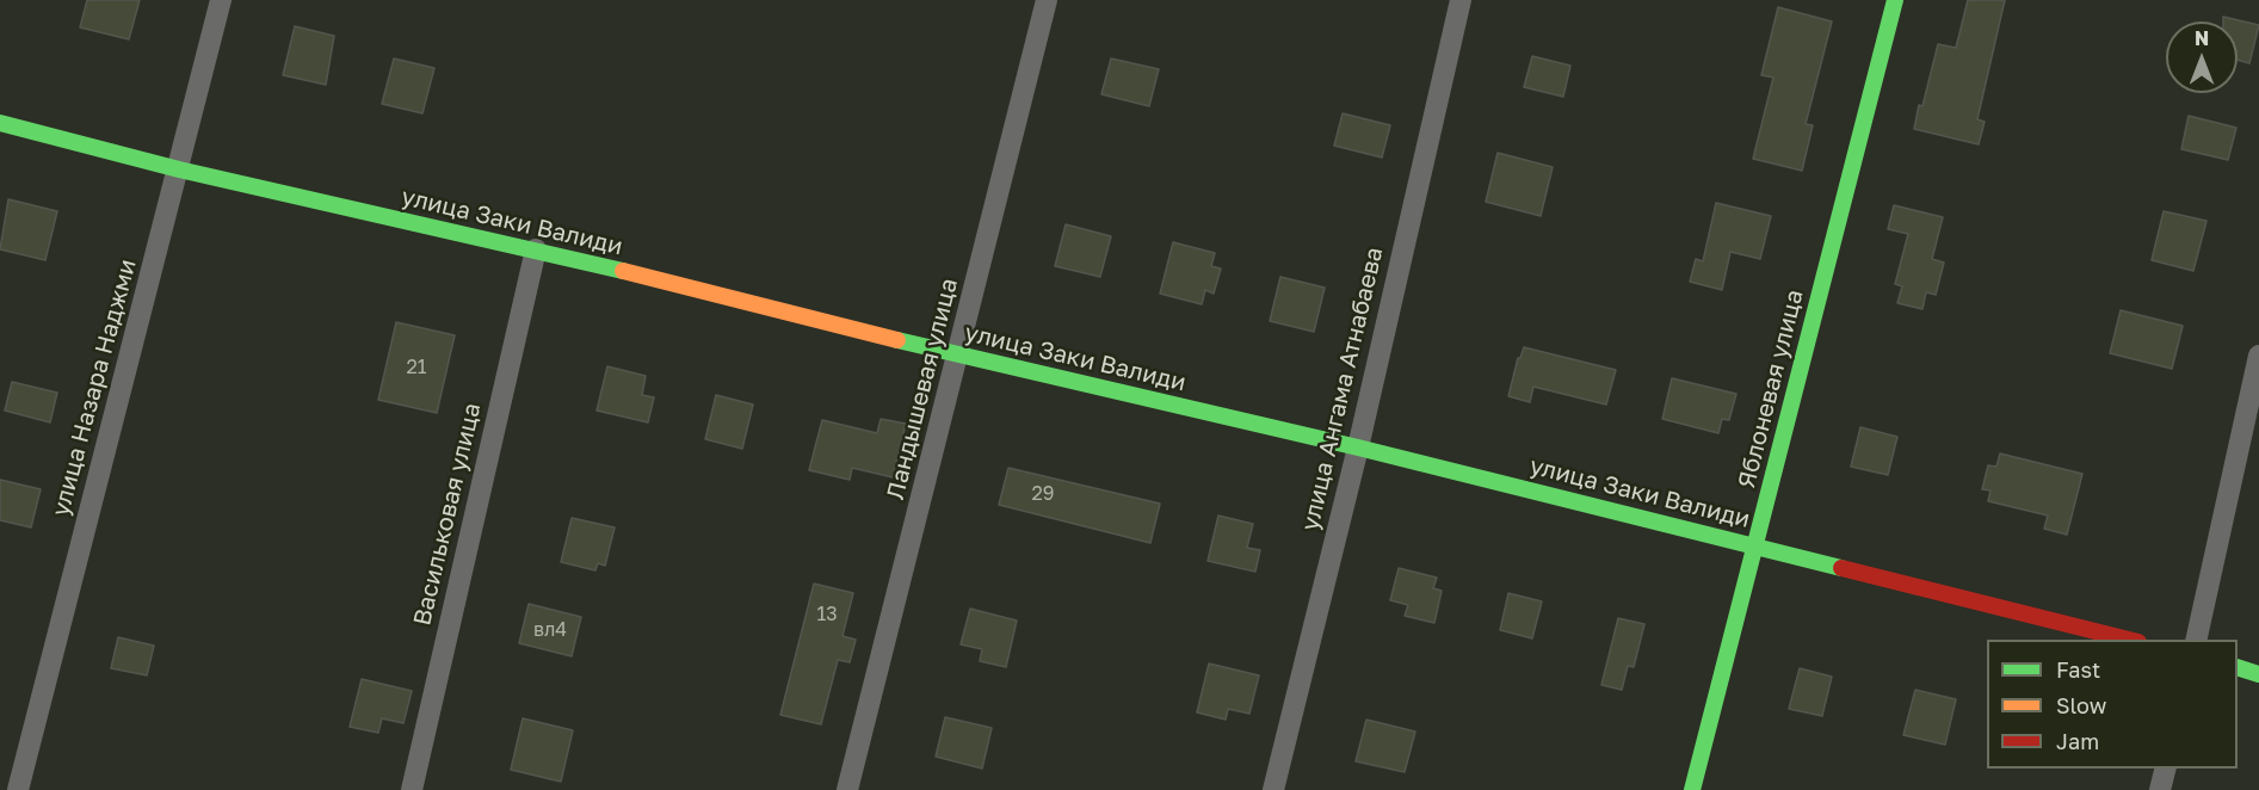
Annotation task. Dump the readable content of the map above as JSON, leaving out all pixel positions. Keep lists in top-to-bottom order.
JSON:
{
  "streets": {
    "street": [
      "улица Заки Валиди",
      "улица Назара Наджми",
      "Ландышевая улица",
      "улица Ангама Атнабаева",
      "Яблоневая улица",
      "Васильковая улица"
    ]
  },
  "crossings": [
    ["улица Заки Валиди", "улица Назара Наджми"],
    ["улица Заки Валиди", "Ландышевая улица"],
    ["улица Заки Валиди", "улица Ангама Атнабаева"],
    ["улица Заки Валиди", "Яблоневая улица"],
    ["улица Заки Валиди", "Васильковая улица"]
  ],
  "house_numbers": [
    "21",
    "29",
    "13",
    "вл4"
  ],
  "legend": ["Fast", "Slow", "Jam"],
  "north": "top"
}
